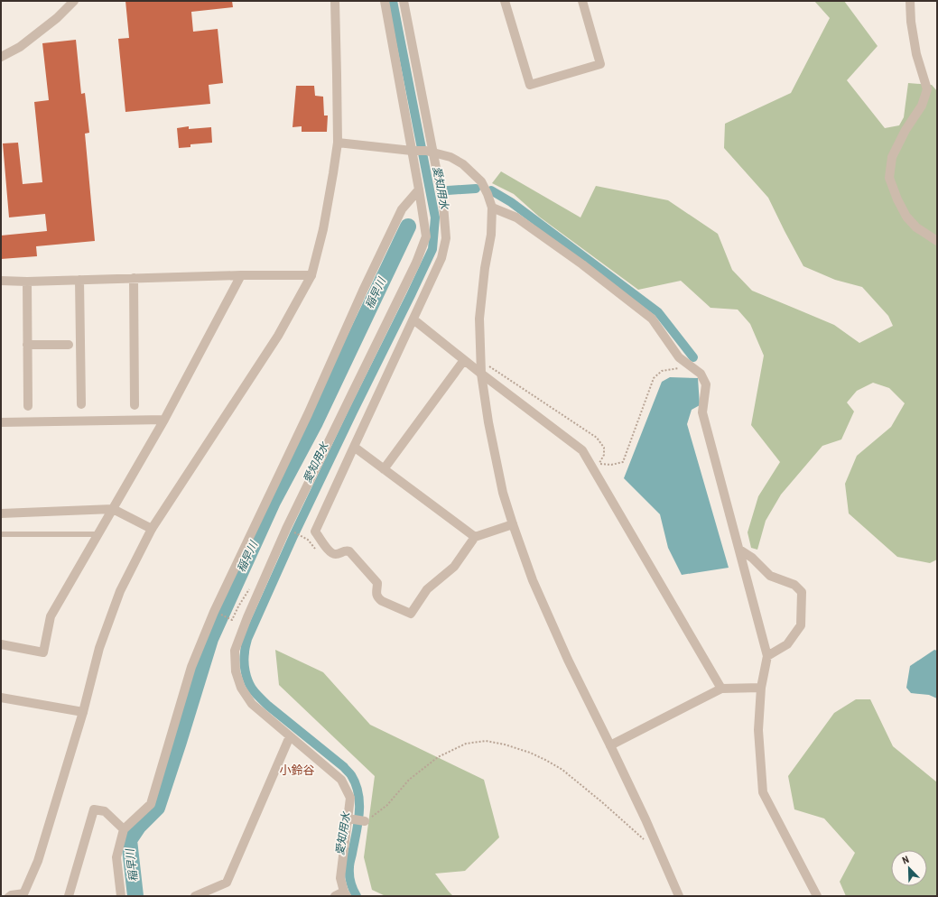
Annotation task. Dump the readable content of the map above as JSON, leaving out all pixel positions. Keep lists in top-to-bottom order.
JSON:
{
  "districts": ["小鈴谷"],
  "water": ["愛知用水", "稲早川"],
  "north": "top left"
}
